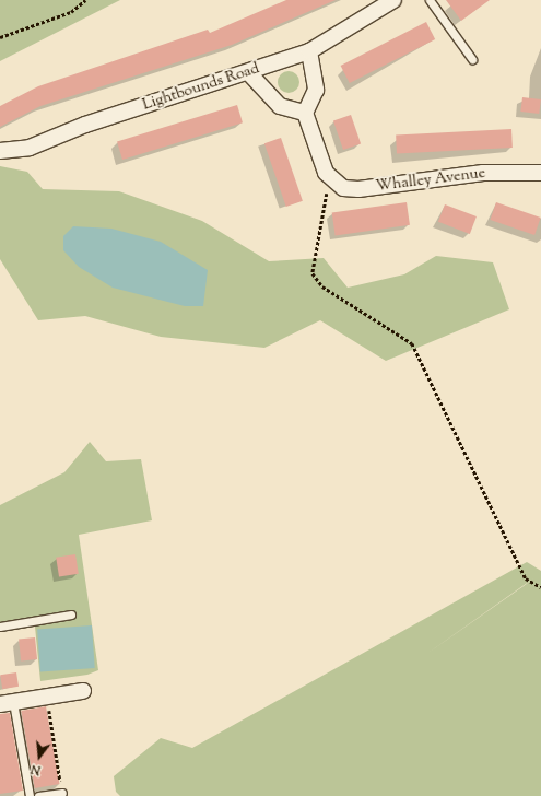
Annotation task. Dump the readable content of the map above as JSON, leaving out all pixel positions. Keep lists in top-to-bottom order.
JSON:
{
  "streets": {
    "street": ["Lightbounds Road", "Whalley Avenue"]
  },
  "north": "bottom"
}
